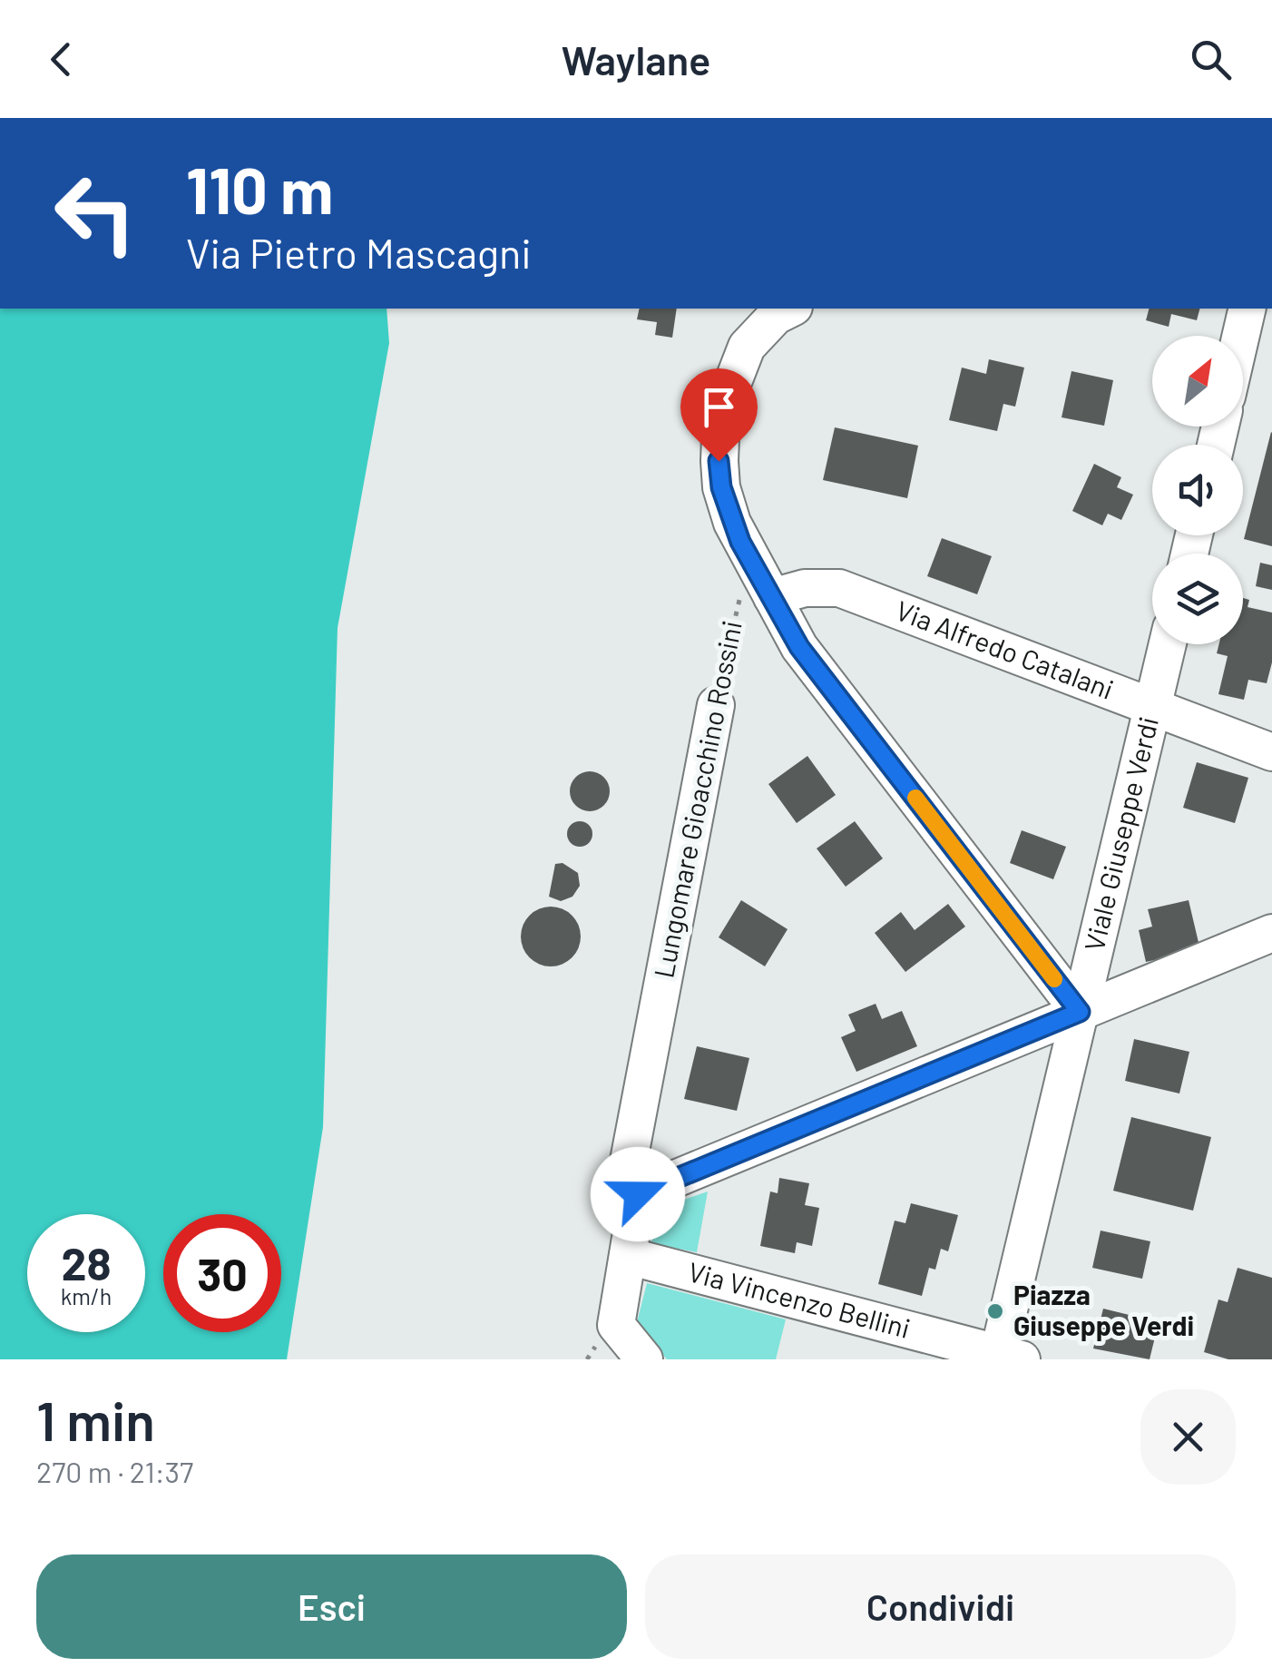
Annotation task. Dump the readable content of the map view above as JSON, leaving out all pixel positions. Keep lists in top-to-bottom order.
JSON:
{
  "streets": {
    "street": [
      "Via Alfredo Catalani",
      "Lungomare Gioacchino Rossini",
      "Viale Giuseppe Verdi",
      "Via Vincenzo Bellini"
    ]
  },
  "crossings": [
    ["Via Alfredo Catalani", "Viale Giuseppe Verdi"],
    ["Lungomare Gioacchino Rossini", "Via Vincenzo Bellini"],
    ["Viale Giuseppe Verdi", "Via Vincenzo Bellini"]
  ],
  "places": ["Piazza Giuseppe Verdi"],
  "north": "top right",
  "page": {
    "header": "Waylane",
    "turn": ["110 m", "Via Pietro Mascagni"],
    "speed": "28 km/h",
    "limit": "30",
    "heading": ["1 min", "270 m · 21:37"],
    "buttons": ["Esci", "Condividi"]
  }
}
